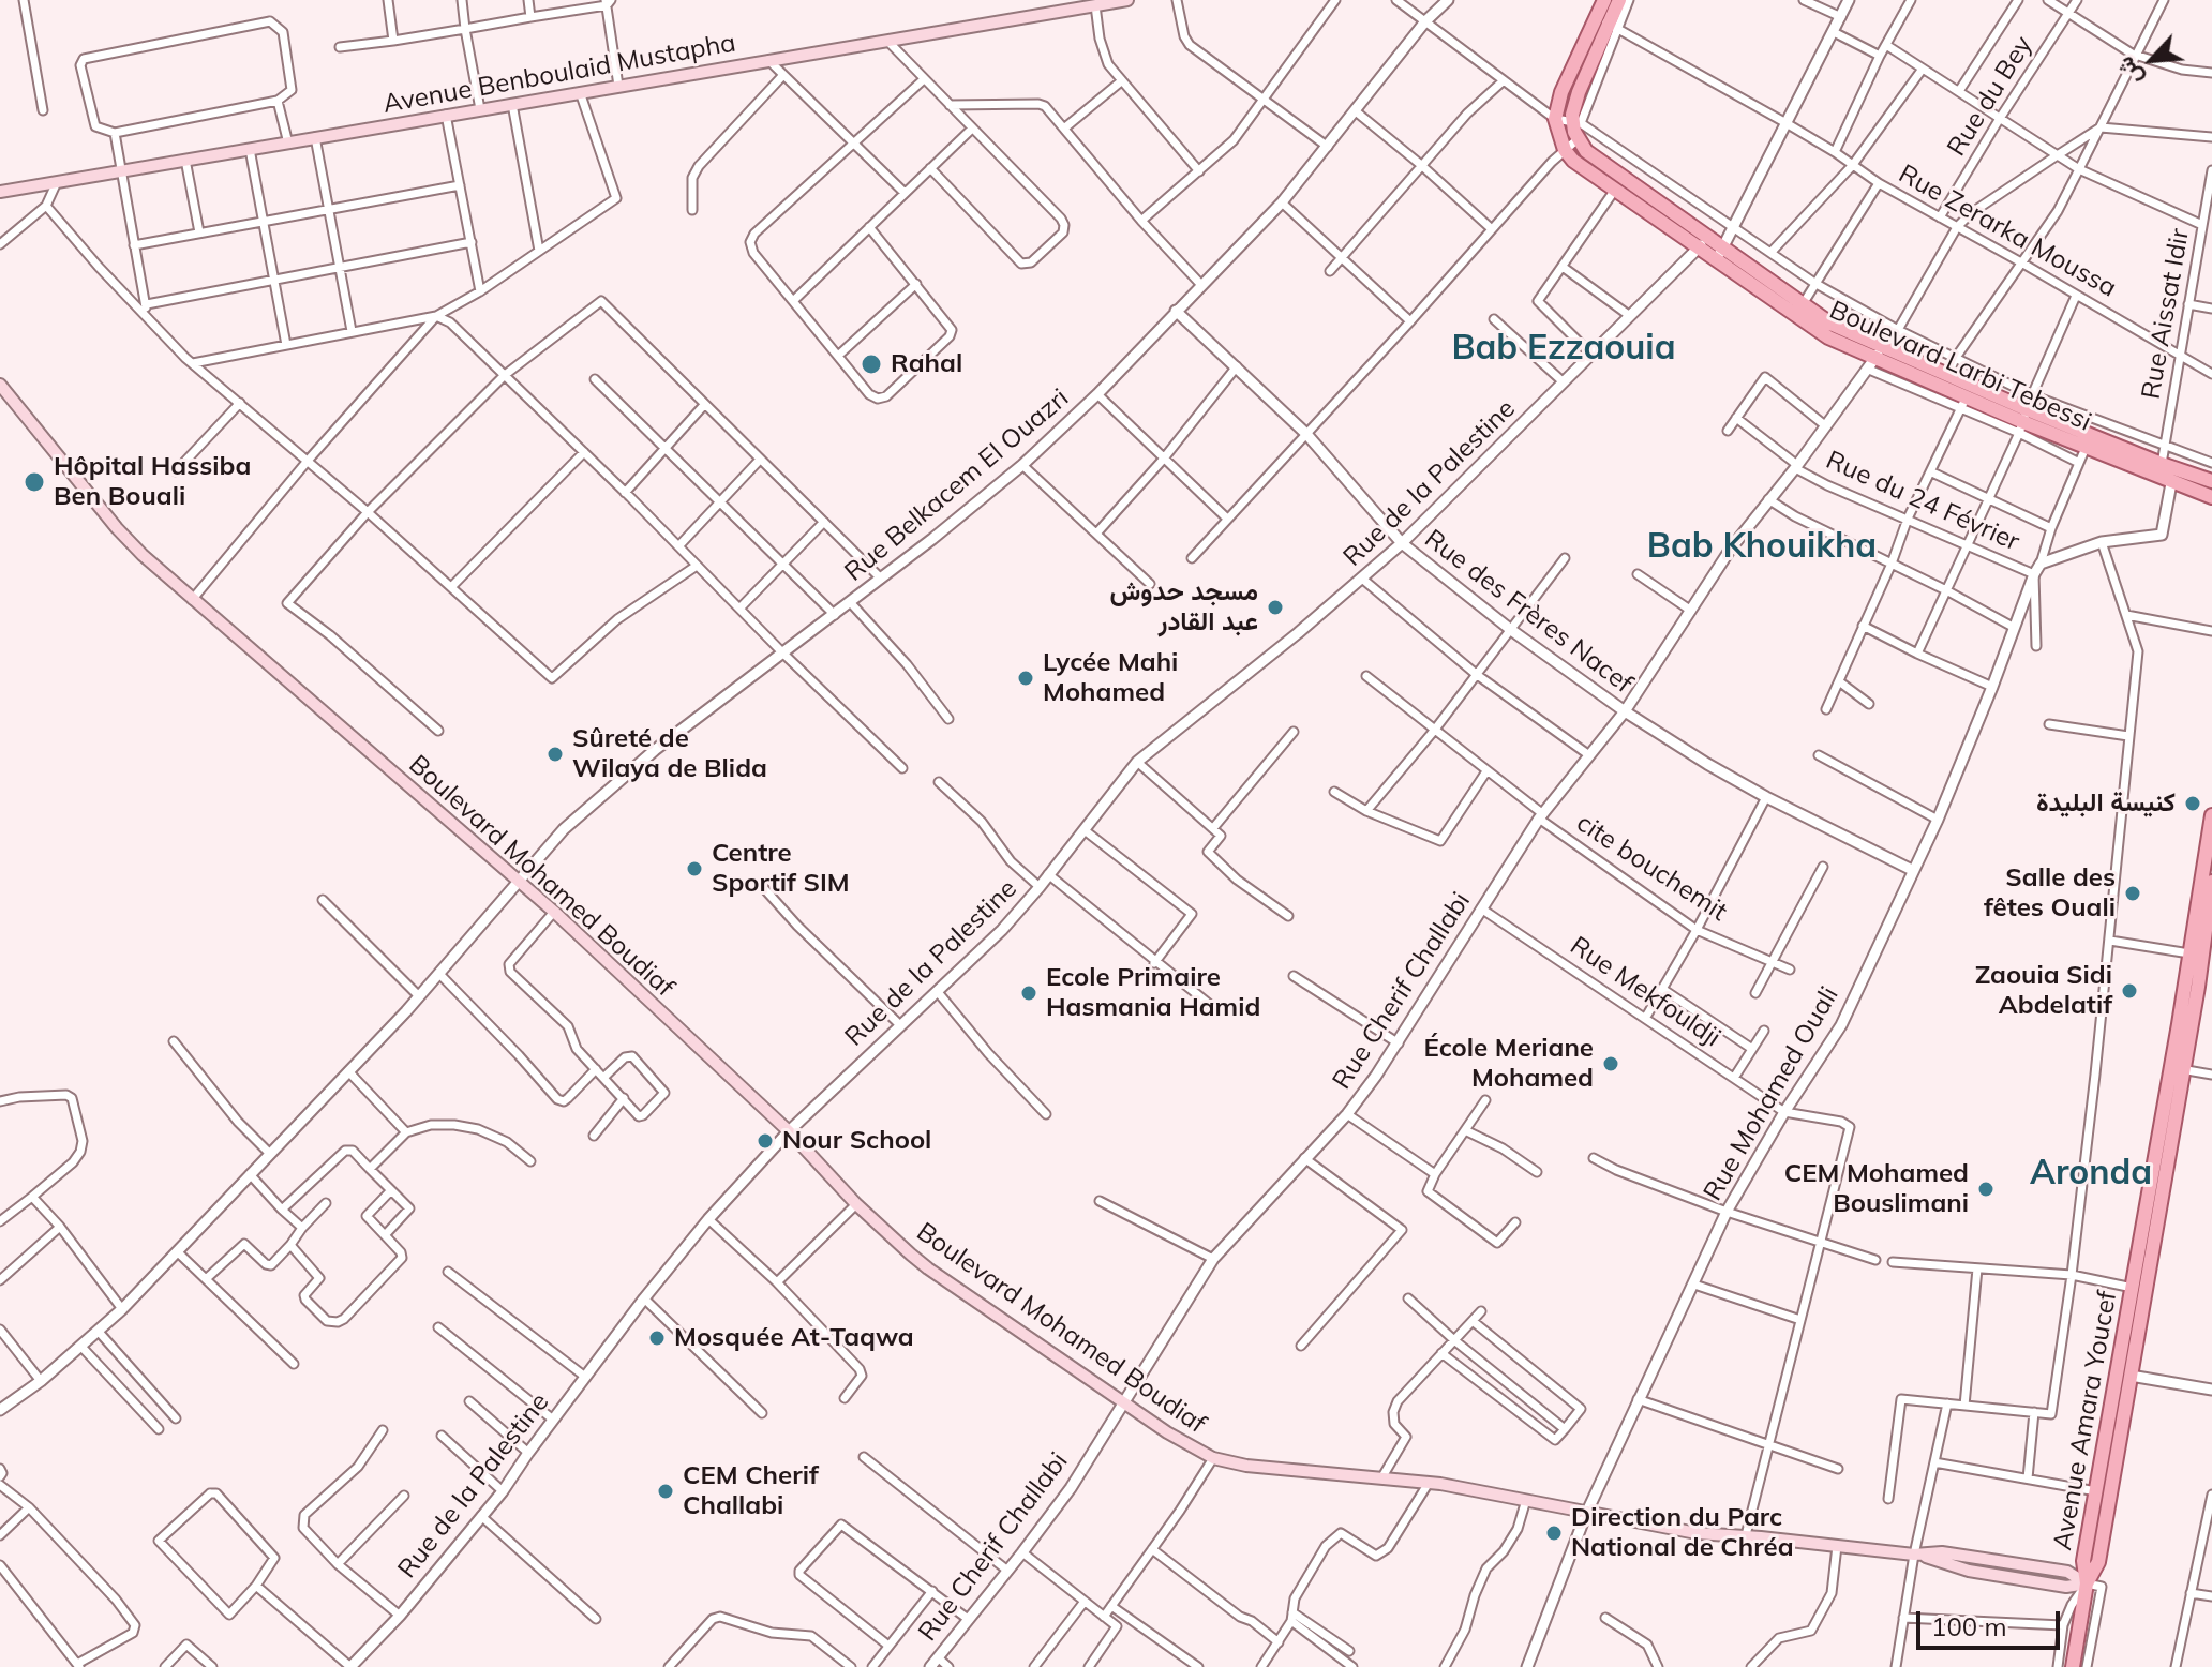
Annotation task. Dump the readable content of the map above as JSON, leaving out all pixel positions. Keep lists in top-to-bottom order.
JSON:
{
  "streets": {
    "main road": [
      "Avenue Benboulaid Mustapha",
      "Boulevard Larbi Tebessi",
      "Boulevard Mohamed Boudiaf",
      "Avenue Amara Youcef"
    ],
    "street": [
      "Rue du Bey",
      "Rue Zerarka Moussa",
      "Rue Aissat Idir",
      "Rue de la Palestine",
      "Rue Belkacem El Ouazri",
      "Rue du 24 Février",
      "Rue des Frères Nacef",
      "cite bouchemit",
      "Rue Cherif Challabi",
      "Rue Mekfouldji",
      "Rue Mohamed Ouali"
    ]
  },
  "crossings": [
    ["Rue du Bey", "Rue Zerarka Moussa"],
    ["Rue Zerarka Moussa", "Rue Aissat Idir"],
    ["Rue Aissat Idir", "Boulevard Larbi Tebessi"],
    ["Boulevard Larbi Tebessi", "Rue de la Palestine"],
    ["Boulevard Larbi Tebessi", "Rue Cherif Challabi"],
    ["Rue de la Palestine", "Rue des Frères Nacef"],
    ["Rue de la Palestine", "Boulevard Mohamed Boudiaf"],
    ["Rue Belkacem El Ouazri", "Rue des Frères Nacef"],
    ["Rue Belkacem El Ouazri", "Boulevard Mohamed Boudiaf"],
    ["Rue du 24 Février", "Rue Cherif Challabi"],
    ["Rue du 24 Février", "Rue Mohamed Ouali"],
    ["Rue des Frères Nacef", "Rue Cherif Challabi"],
    ["Rue des Frères Nacef", "Rue Mohamed Ouali"],
    ["cite bouchemit", "Rue Cherif Challabi"],
    ["Boulevard Mohamed Boudiaf", "Rue Cherif Challabi"],
    ["Boulevard Mohamed Boudiaf", "Rue Mohamed Ouali"],
    ["Boulevard Mohamed Boudiaf", "Avenue Amara Youcef"],
    ["Rue Cherif Challabi", "Rue Mekfouldji"],
    ["Rue Mekfouldji", "Rue Mohamed Ouali"]
  ],
  "districts": ["Bab Ezzaouia", "Bab Khouikha", "Aronda"],
  "places": [
    "Rahal",
    "Hôpital Hassiba Ben Bouali",
    "مسجد حدوش عبد القادر",
    "Lycée Mahi Mohamed",
    "Sûreté de Wilaya de Blida",
    "كنيسة البليدة",
    "Centre Sportif SIM",
    "Salle des fêtes Ouali",
    "Zaouia Sidi Abdelatif",
    "Ecole Primaire Hasmania Hamid",
    "École Meriane Mohamed",
    "Nour School",
    "CEM Mohamed Bouslimani",
    "Mosquée At-Taqwa",
    "CEM Cherif Challabi",
    "Direction du Parc National de Chréa"
  ],
  "scale_bar": "100 m",
  "north": "bottom left"
}
